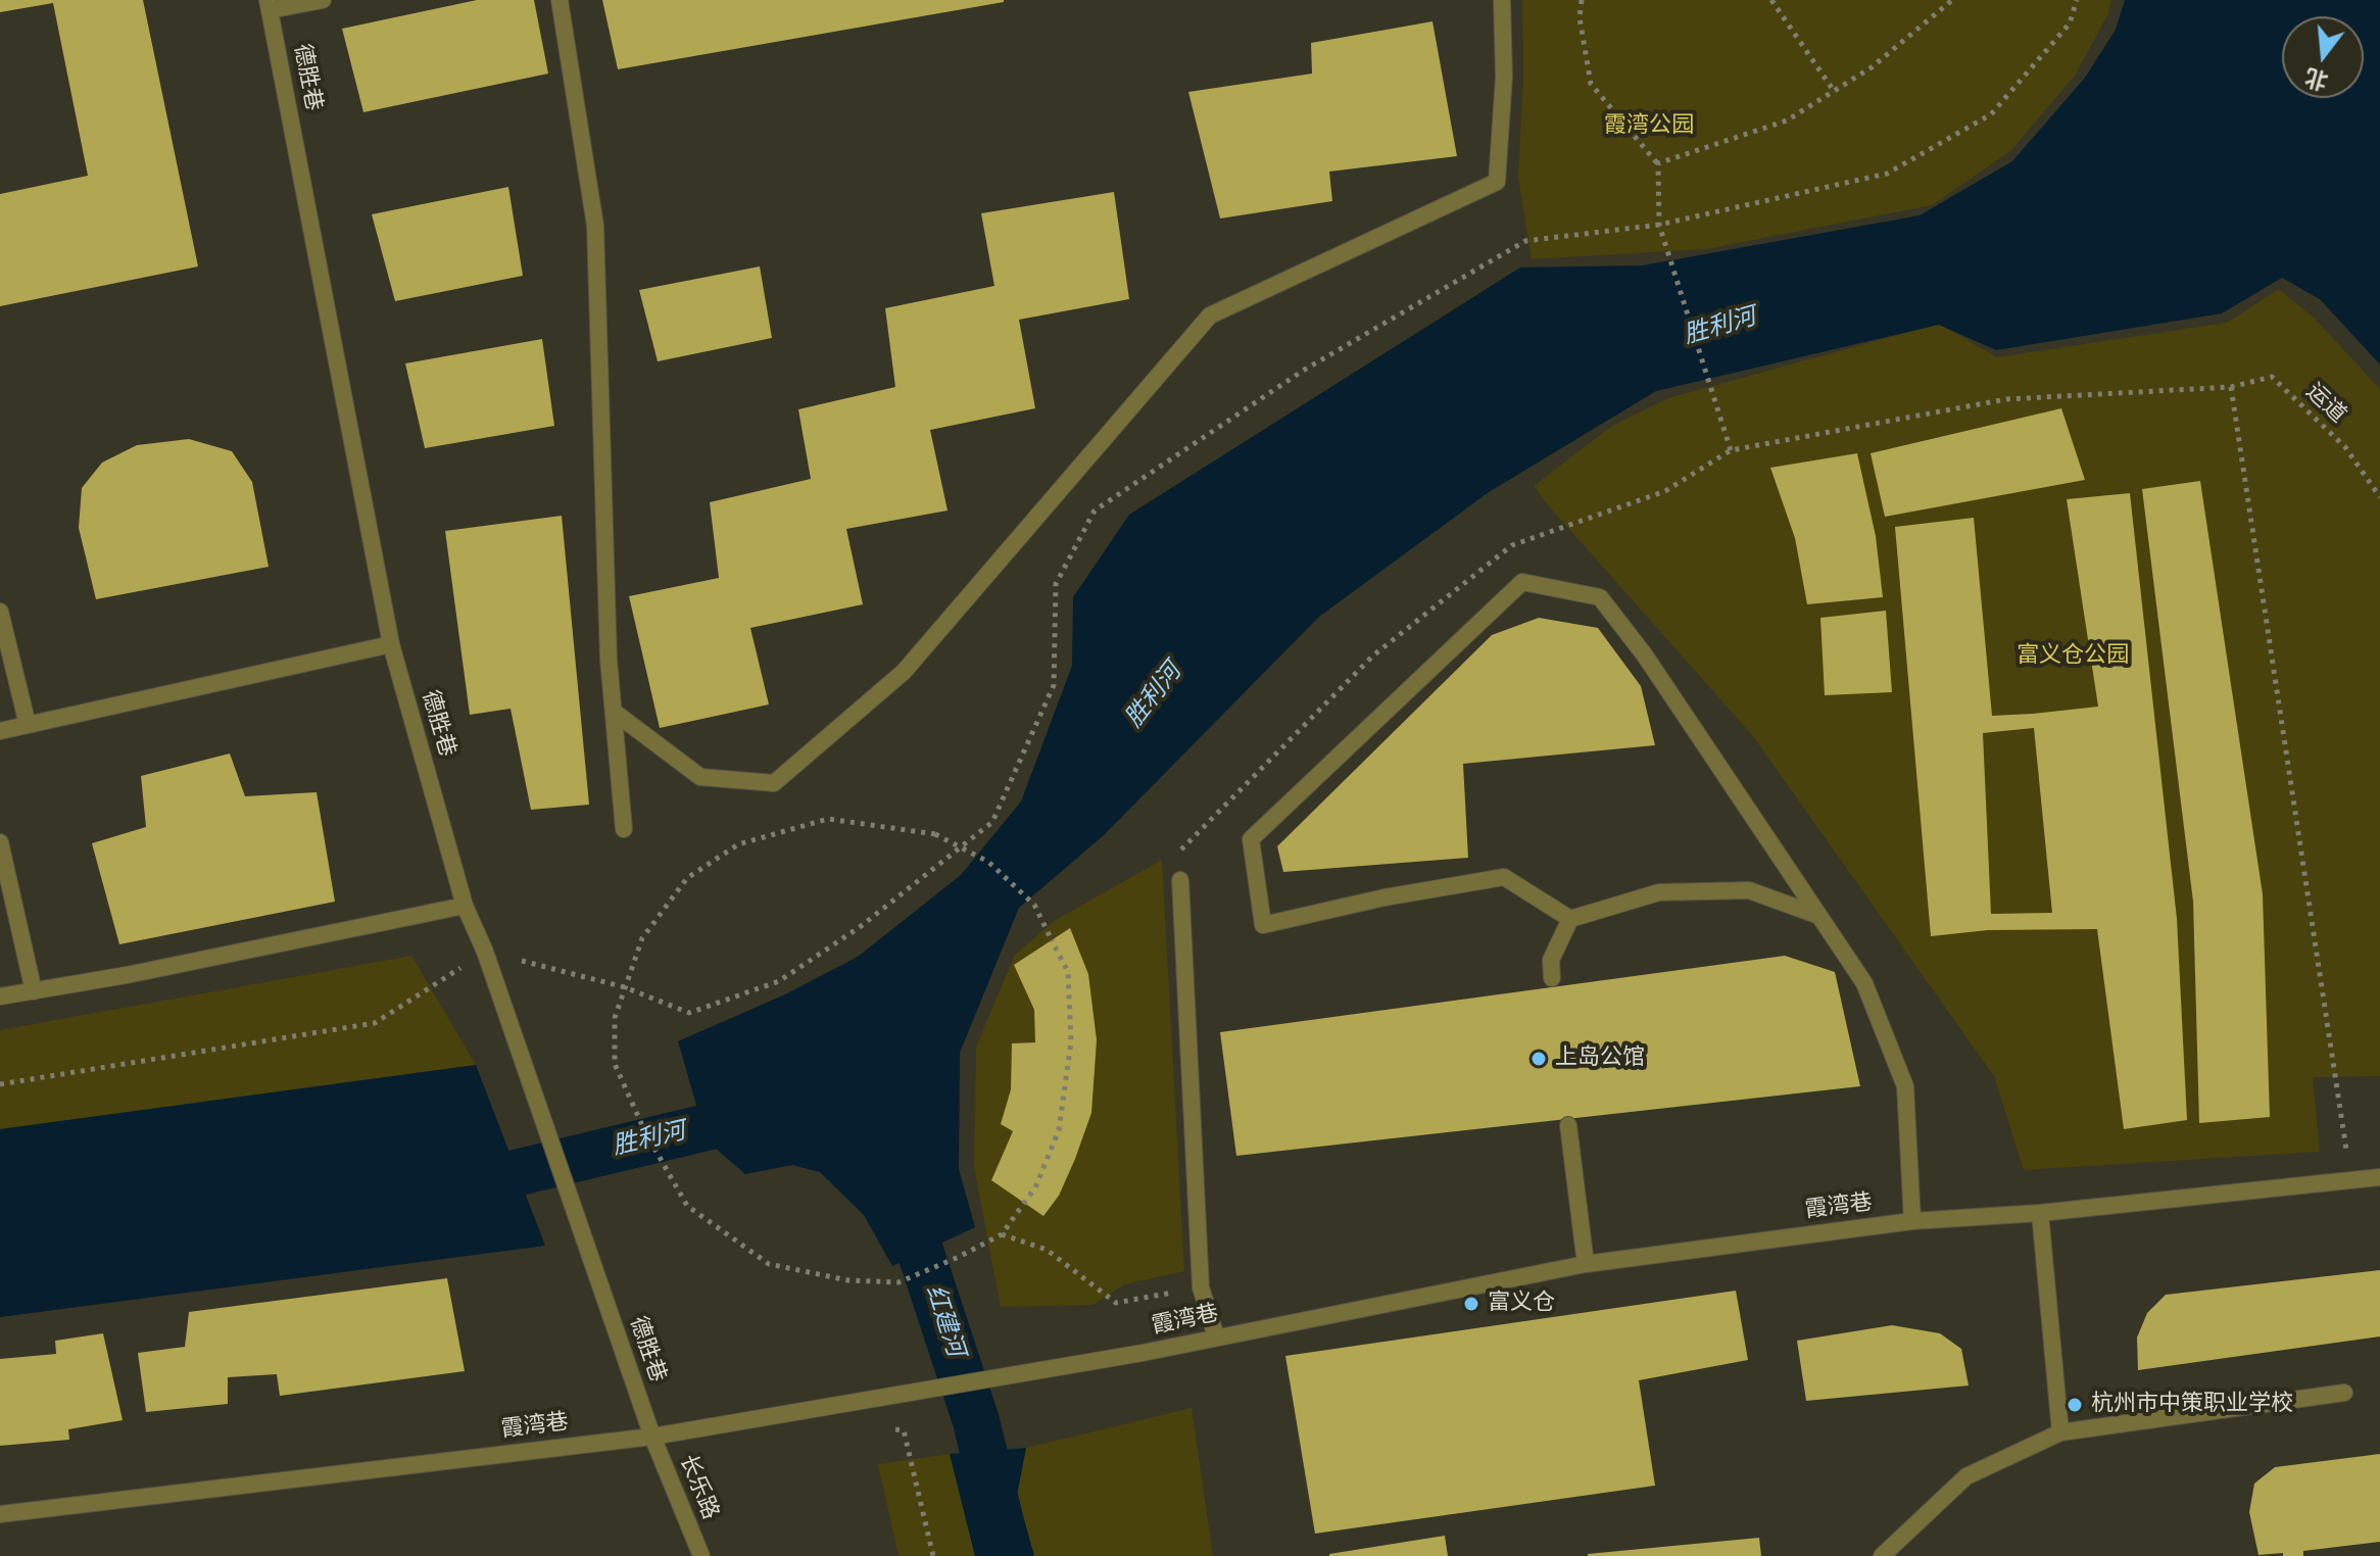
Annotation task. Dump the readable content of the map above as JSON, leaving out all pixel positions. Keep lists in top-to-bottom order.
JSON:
{
  "streets": {
    "street": ["德胜巷", "霞湾巷", "长乐路"],
    "path": ["运道"]
  },
  "crossings": [
    ["德胜巷", "霞湾巷"],
    ["德胜巷", "长乐路"],
    ["霞湾巷", "长乐路"]
  ],
  "water": ["胜利河", "红建河"],
  "parks": ["霞湾公园", "富义仓公园"],
  "places": ["上岛公馆", "富义仓", "杭州市中策职业学校"],
  "north": "bottom"
}
